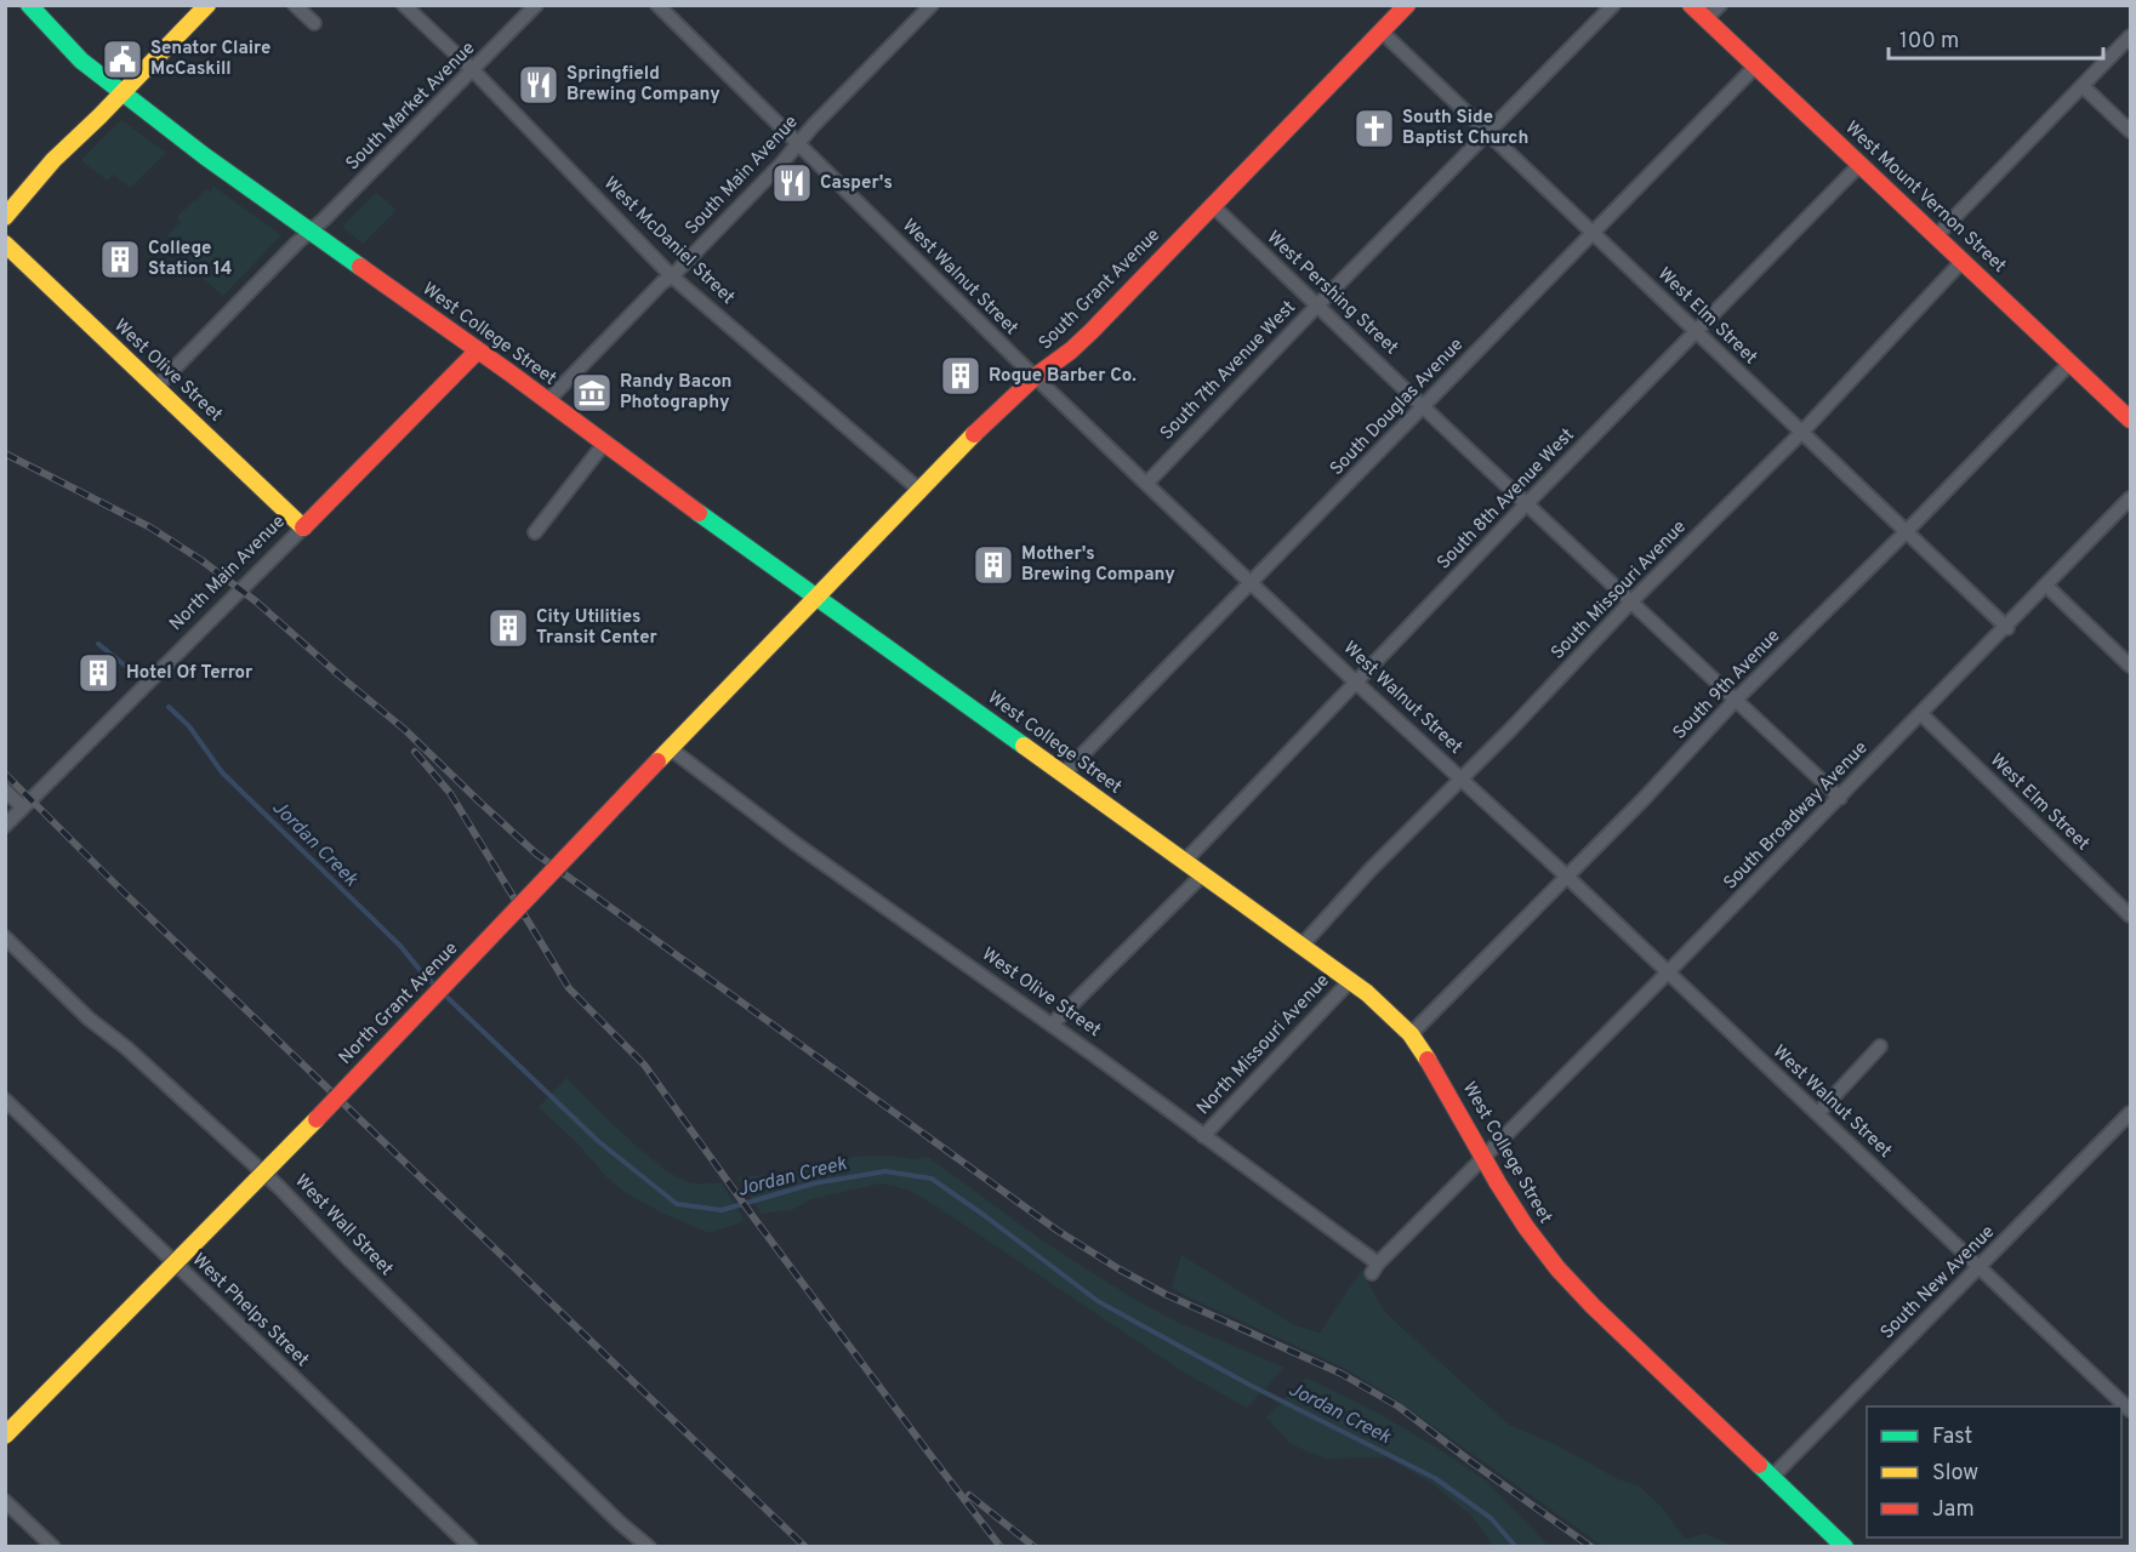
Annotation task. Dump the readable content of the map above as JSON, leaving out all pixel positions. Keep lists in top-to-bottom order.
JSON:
{
  "streets": {
    "main road": [
      "West Mount Vernon Street",
      "South Grant Avenue",
      "West College Street",
      "West Olive Street",
      "North Main Avenue",
      "North Grant Avenue"
    ],
    "street": [
      "South Market Avenue",
      "South Main Avenue",
      "West McDaniel Street",
      "West Walnut Street",
      "West Pershing Street",
      "West Elm Street",
      "South 7th Avenue West",
      "South Douglas Avenue",
      "South 8th Avenue West",
      "South Missouri Avenue",
      "South 9th Avenue",
      "South Broadway Avenue",
      "North Missouri Avenue",
      "West Wall Street",
      "South New Avenue",
      "West Phelps Street"
    ]
  },
  "crossings": [
    ["South Market Avenue", "West McDaniel Street"],
    ["South Market Avenue", "West College Street"],
    ["South Market Avenue", "West Olive Street"],
    ["South Main Avenue", "West McDaniel Street"],
    ["South Main Avenue", "West Walnut Street"],
    ["South Main Avenue", "West College Street"],
    ["West Mount Vernon Street", "South Douglas Avenue"],
    ["West Mount Vernon Street", "South 8th Avenue West"],
    ["West Mount Vernon Street", "South Missouri Avenue"],
    ["West Mount Vernon Street", "South 9th Avenue"],
    ["West McDaniel Street", "South Grant Avenue"],
    ["West Walnut Street", "South Grant Avenue"],
    ["West Walnut Street", "South 7th Avenue West"],
    ["West Walnut Street", "South Douglas Avenue"],
    ["West Walnut Street", "South 8th Avenue West"],
    ["West Walnut Street", "South Missouri Avenue"],
    ["West Walnut Street", "South 9th Avenue"],
    ["West Walnut Street", "South Broadway Avenue"],
    ["West Walnut Street", "South New Avenue"],
    ["South Grant Avenue", "West Pershing Street"],
    ["South Grant Avenue", "West Elm Street"],
    ["South Grant Avenue", "West College Street"],
    ["South Grant Avenue", "North Grant Avenue"],
    ["West Pershing Street", "South 7th Avenue West"],
    ["West Pershing Street", "South Douglas Avenue"],
    ["West Pershing Street", "South 8th Avenue West"],
    ["West Pershing Street", "South Missouri Avenue"],
    ["West Pershing Street", "South 9th Avenue"],
    ["West Pershing Street", "South Broadway Avenue"],
    ["West Elm Street", "South 7th Avenue West"],
    ["West Elm Street", "South Douglas Avenue"],
    ["West Elm Street", "South 8th Avenue West"],
    ["West Elm Street", "South Missouri Avenue"],
    ["West Elm Street", "South 9th Avenue"],
    ["West Elm Street", "South Broadway Avenue"],
    ["West College Street", "South Douglas Avenue"],
    ["West College Street", "South 8th Avenue West"],
    ["West College Street", "North Main Avenue"],
    ["West College Street", "South Missouri Avenue"],
    ["West College Street", "South 9th Avenue"],
    ["West College Street", "South Broadway Avenue"],
    ["West College Street", "North Grant Avenue"],
    ["West College Street", "North Missouri Avenue"],
    ["West College Street", "South New Avenue"],
    ["West Olive Street", "North Main Avenue"],
    ["West Olive Street", "South Broadway Avenue"],
    ["West Olive Street", "North Grant Avenue"],
    ["West Olive Street", "North Missouri Avenue"]
  ],
  "water": ["Jordan Creek"],
  "places": {
    "public building": ["Senator Claire McCaskill"],
    "restaurant": ["Springfield Brewing Company", "Casper's"],
    "church": ["South Side Baptist Church"],
    "building": [
      "College Station 14",
      "Rogue Barber Co.",
      "Mother's Brewing Company",
      "City Utilities Transit Center",
      "Hotel Of Terror"
    ],
    "museum": ["Randy Bacon Photography"]
  },
  "legend": ["Fast", "Slow", "Jam"],
  "scale_bar": "100 m"
}
